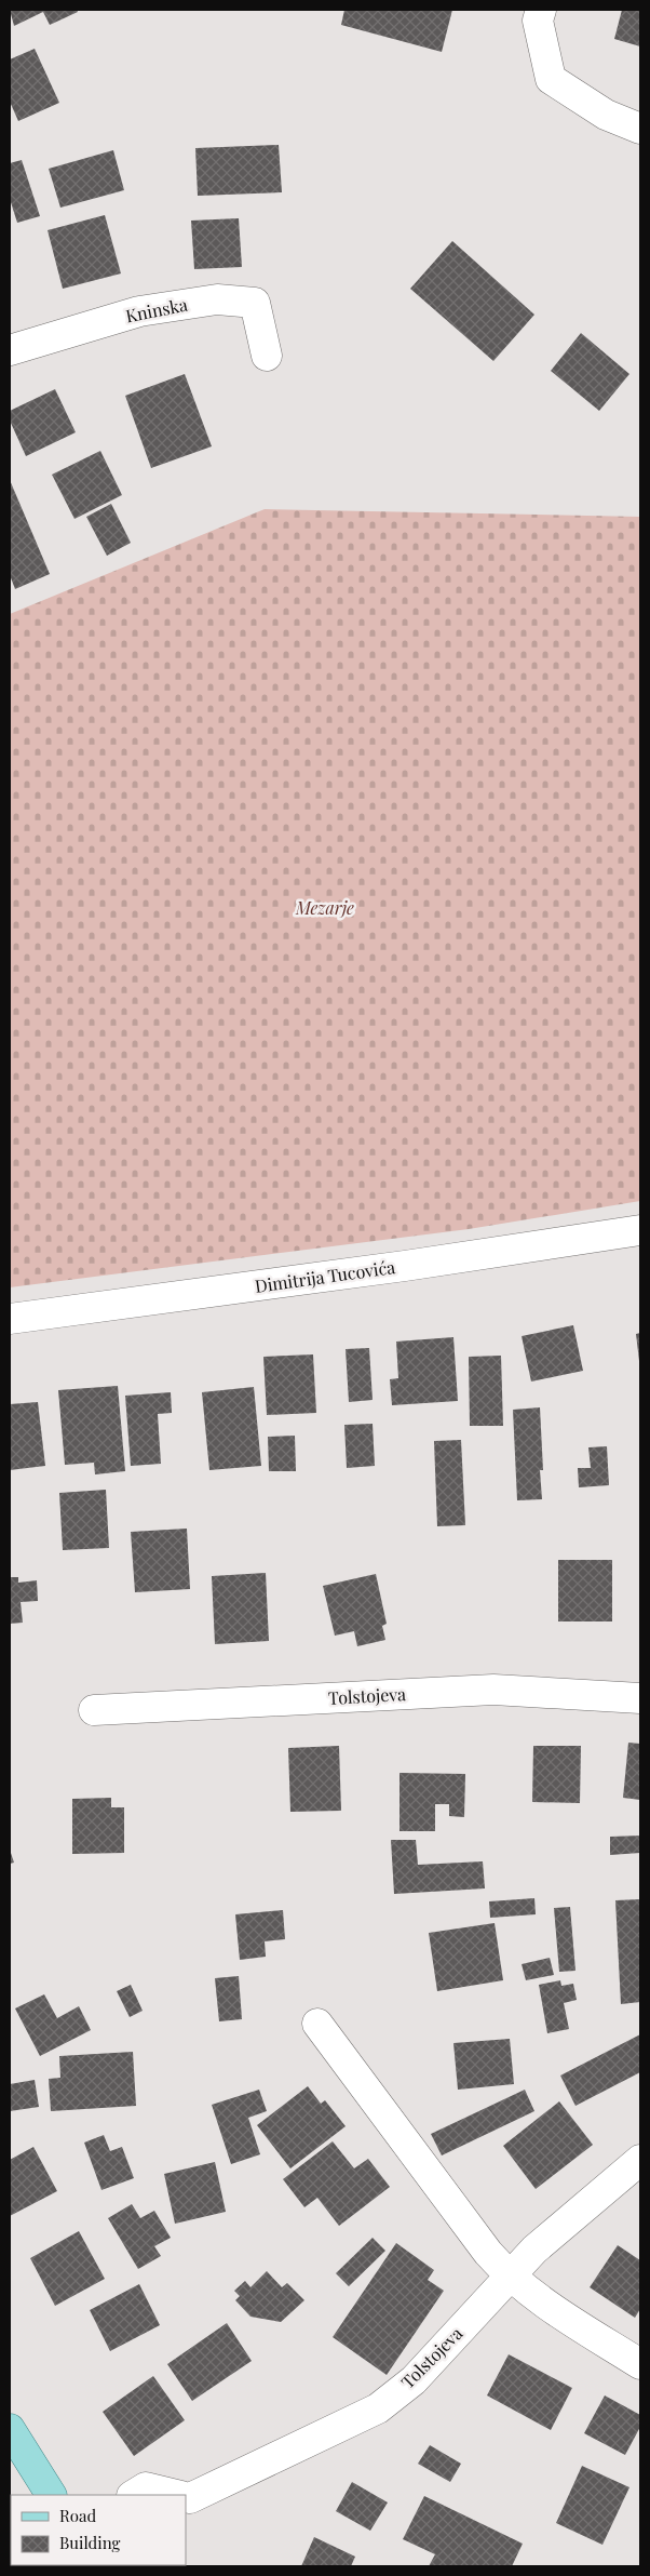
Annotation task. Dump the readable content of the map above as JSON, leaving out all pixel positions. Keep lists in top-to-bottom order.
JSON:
{
  "streets": {
    "street": ["Kninska", "Dimitrija Tucovića", "Tolstojeva"]
  },
  "parks": ["Mezarje"],
  "legend": ["Road", "Building"]
}
